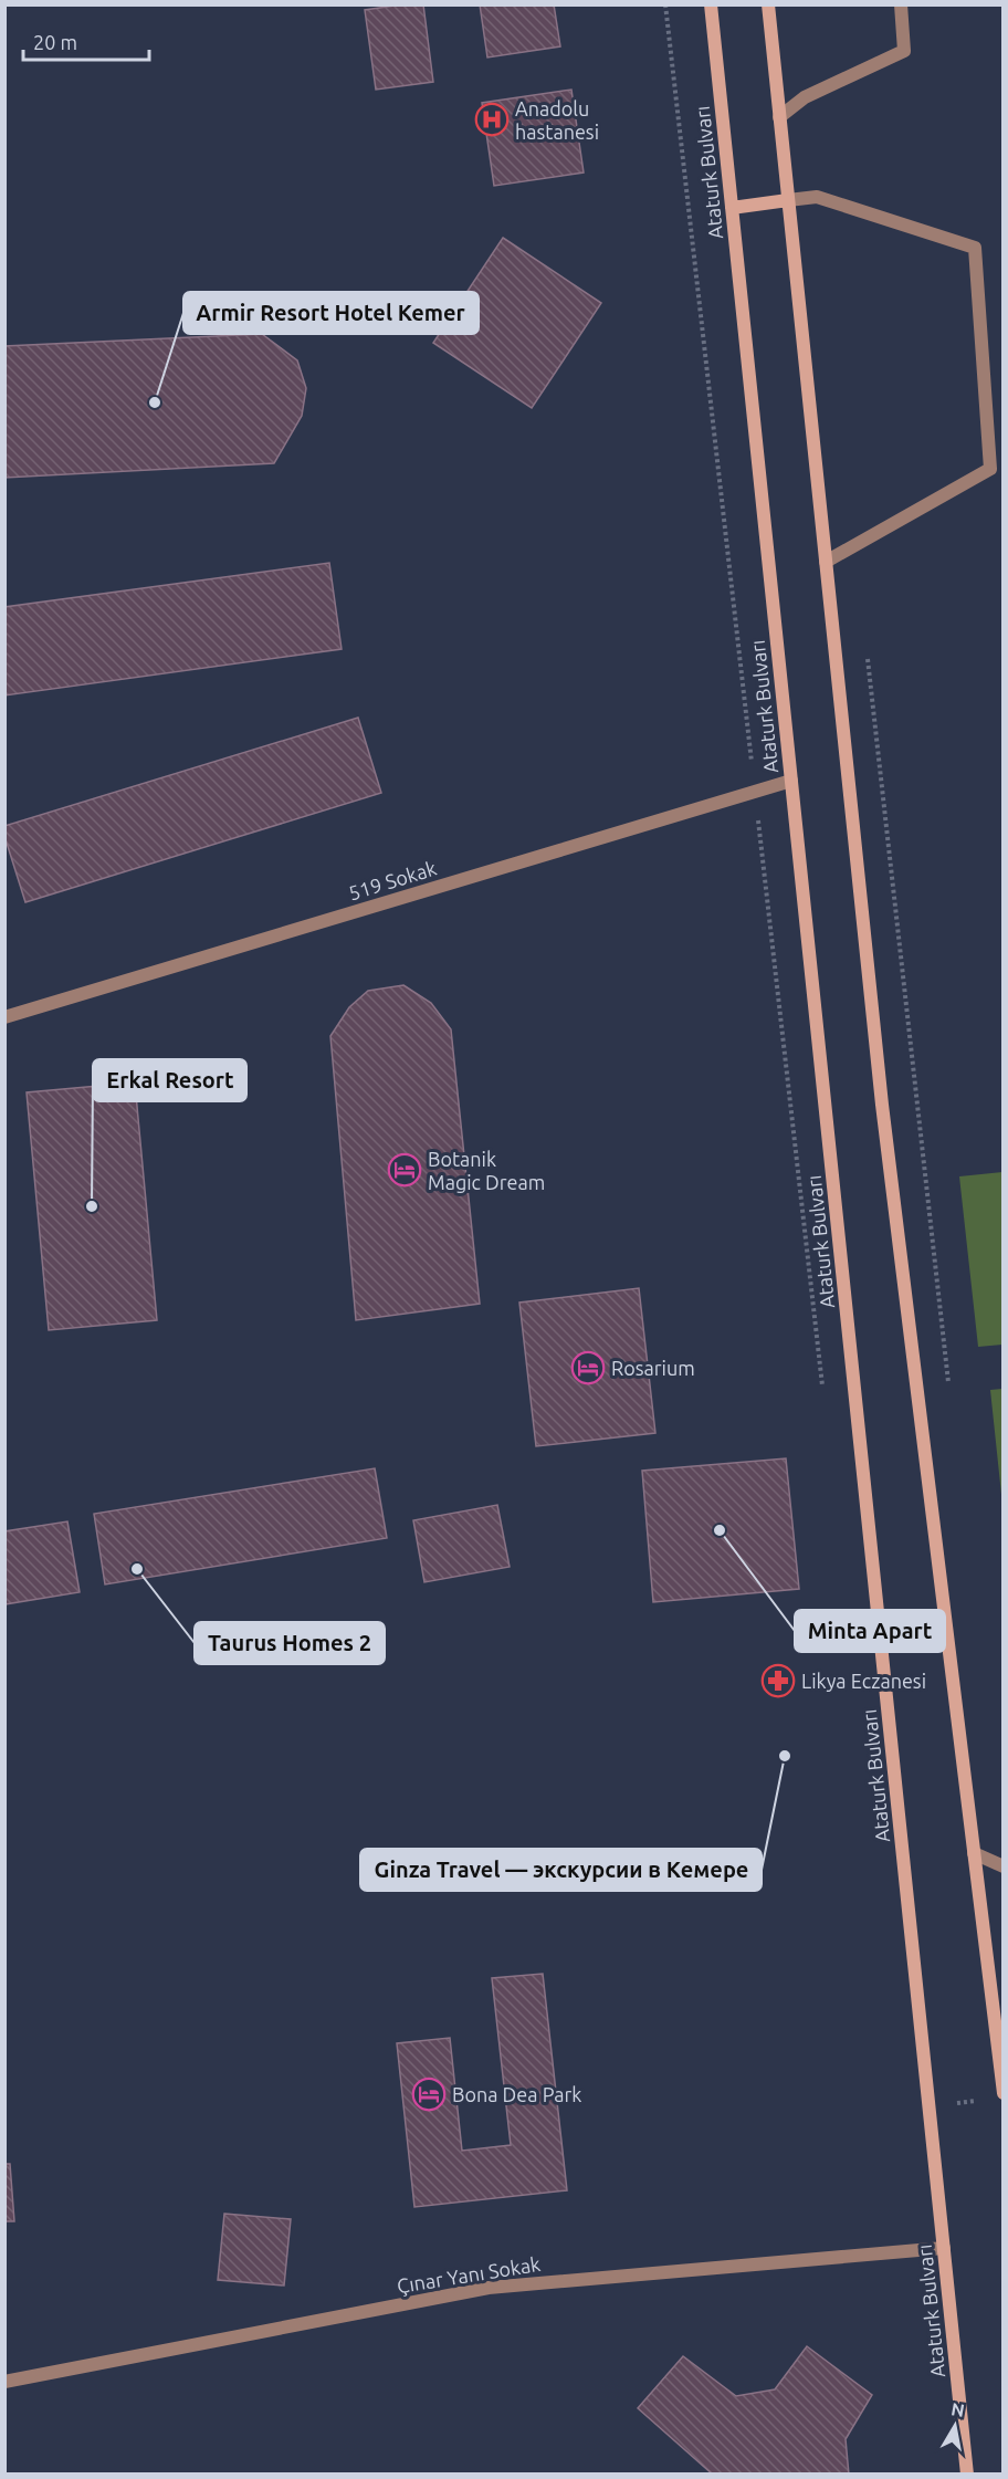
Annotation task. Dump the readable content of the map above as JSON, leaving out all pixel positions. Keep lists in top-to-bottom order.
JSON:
{
  "streets": {
    "main road": ["Ataturk Bulvarı"],
    "street": ["519 Sokak", "Çınar Yanı Sokak"]
  },
  "crossings": [
    ["Ataturk Bulvarı", "519 Sokak"],
    ["Ataturk Bulvarı", "Çınar Yanı Sokak"]
  ],
  "places": {
    "hospital": ["Anadolu hastanesi"],
    "other": [
      "Armir Resort Hotel Kemer",
      "Erkal Resort",
      "Minta Apart",
      "Taurus Homes 2",
      "Ginza Travel — экскурсии в Кемере"
    ],
    "hotel": ["Botanik Magic Dream", "Rosarium", "Bona Dea Park"],
    "pharmacy": ["Likya Eczanesi"]
  },
  "scale_bar": "20 m",
  "north": "top"
}
